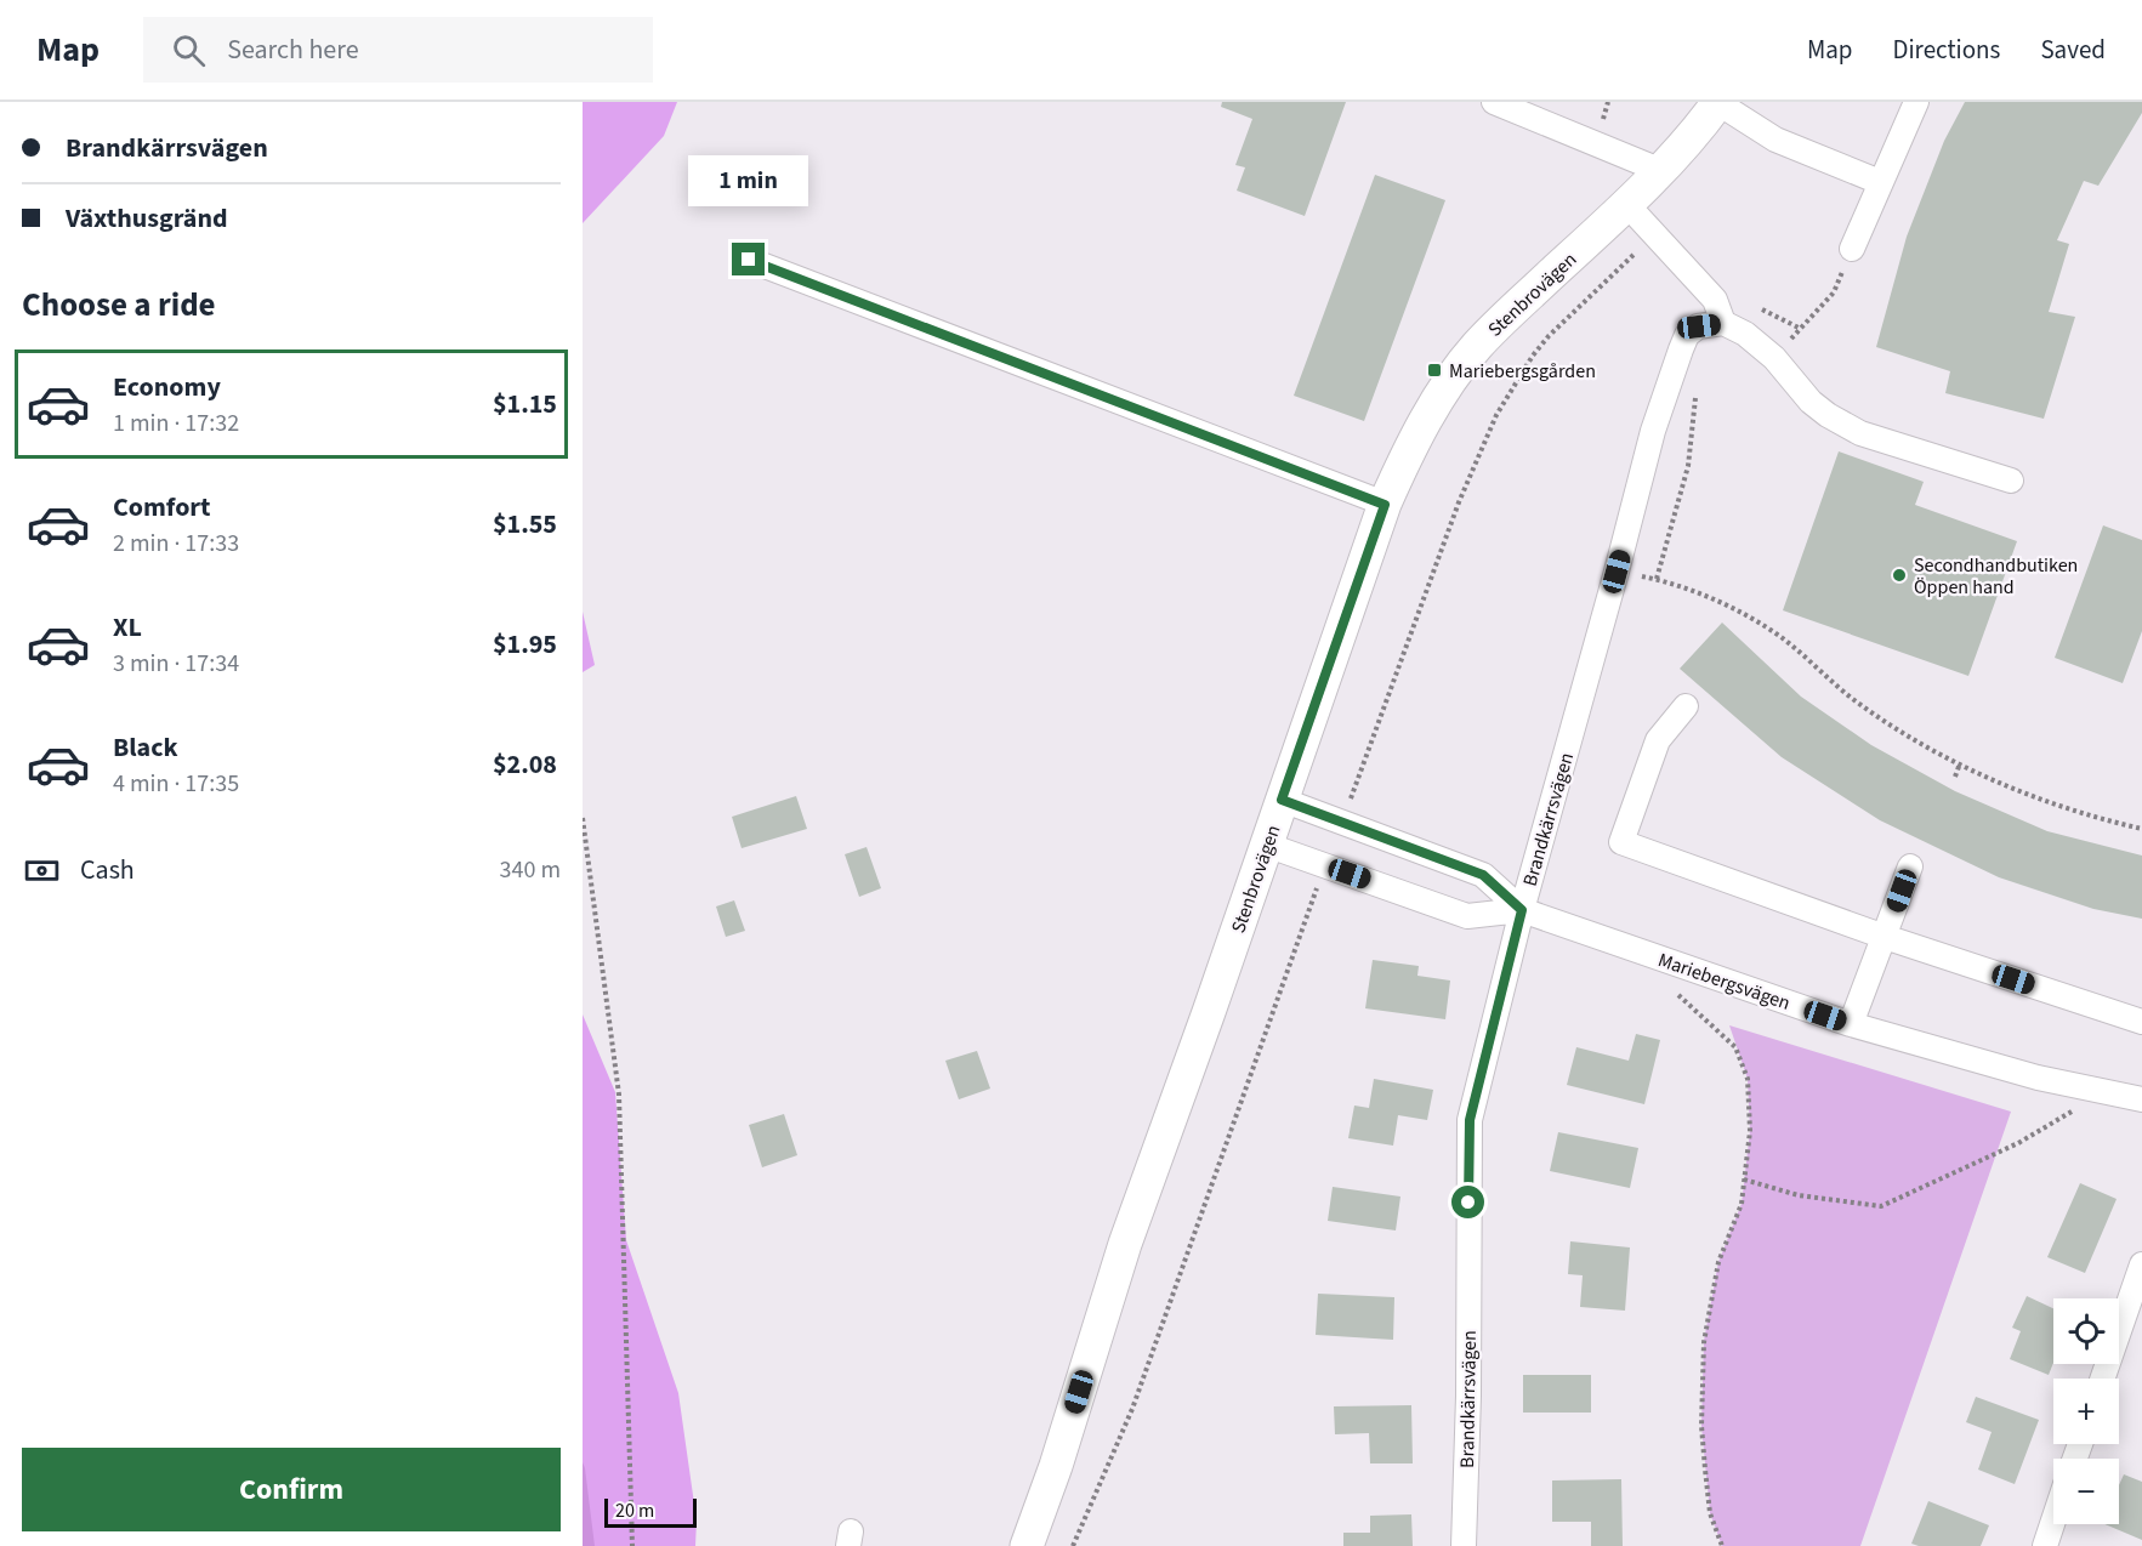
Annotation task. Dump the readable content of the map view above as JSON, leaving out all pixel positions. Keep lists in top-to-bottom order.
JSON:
{
  "streets": {
    "street": ["Stenbrovägen", "Brandkärrsvägen", "Mariebergsvägen"]
  },
  "crossings": [
    ["Stenbrovägen", "Mariebergsvägen"],
    ["Brandkärrsvägen", "Mariebergsvägen"]
  ],
  "places": {
    "transit": ["Mariebergsgården"],
    "other": ["Secondhandbutiken Öppen hand"]
  },
  "scale_bar": "20 m",
  "page": {
    "header": "Map",
    "search": "Search here",
    "nav": ["Map", "Directions", "Saved"],
    "banner": ["Brandkärrsvägen", "Växthusgränd"],
    "bubble": "1 min",
    "heading": "Choose a ride",
    "list": [
      {
        "name": "Economy",
        "note": "1 min · 17:32",
        "value": "$1.15"
      },
      {
        "name": "Comfort",
        "note": "2 min · 17:33",
        "value": "$1.55"
      },
      {
        "name": "XL",
        "note": "3 min · 17:34",
        "value": "$1.95"
      },
      {
        "name": "Black",
        "note": "4 min · 17:35",
        "value": "$2.08"
      }
    ],
    "pay": ["Cash", "340 m"],
    "map_buttons": ["+", "−"],
    "buttons": "Confirm",
    "scale": "20 m"
  }
}
